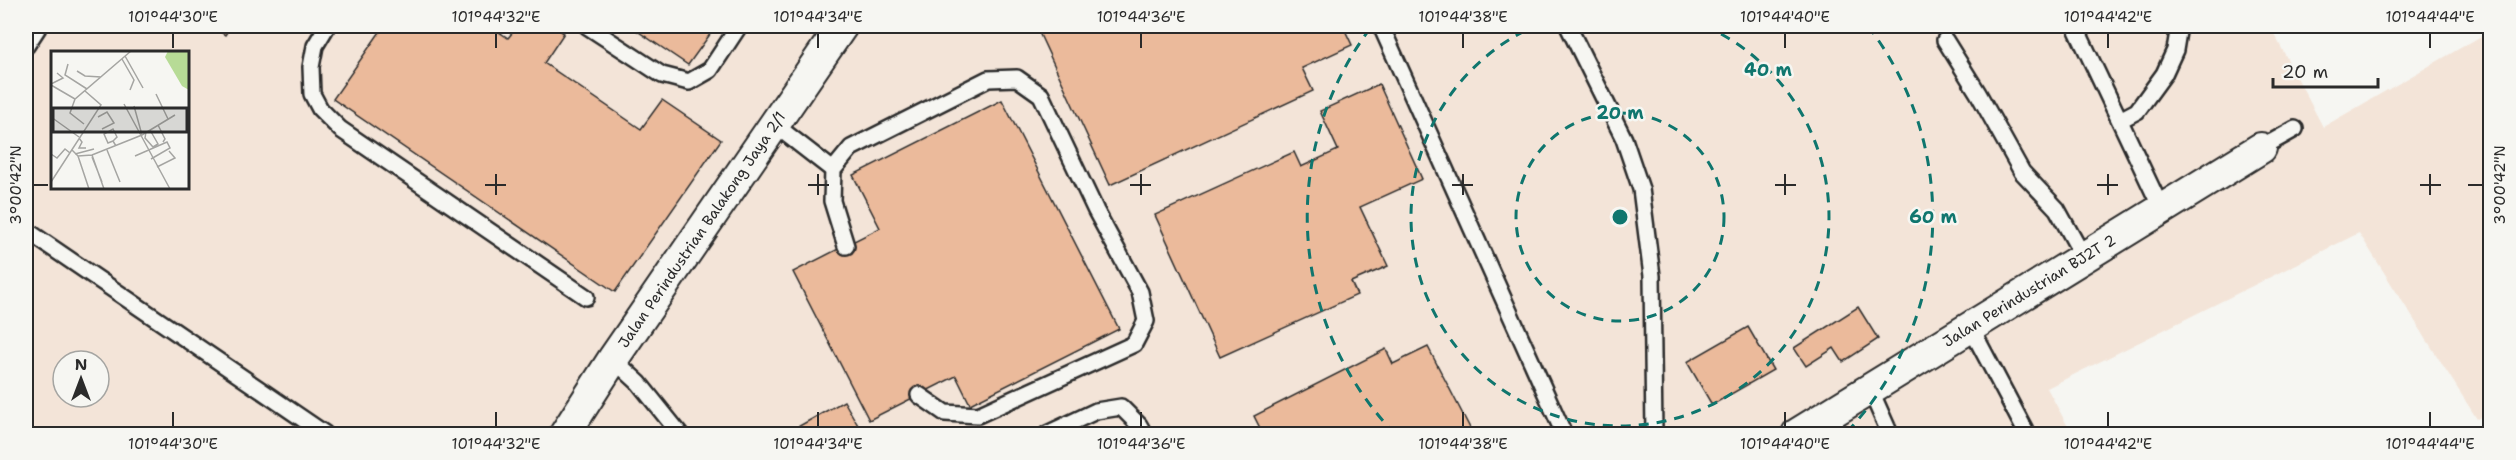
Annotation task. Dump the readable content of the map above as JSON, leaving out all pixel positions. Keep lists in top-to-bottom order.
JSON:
{
  "streets": {
    "street": ["Jalan Perindustrian Balakong Jaya 2/1", "Jalan Perindustrian BJ2T 2"]
  },
  "scale_bar": "20 m",
  "north": "top",
  "coordinates": [
    "101°44'30\"E",
    "101°44'32\"E",
    "101°44'34\"E",
    "101°44'36\"E",
    "101°44'38\"E",
    "101°44'40\"E",
    "101°44'42\"E",
    "101°44'44\"E",
    "3°00'42\"N"
  ],
  "rings": ["40 m", "20 m", "60 m"]
}
